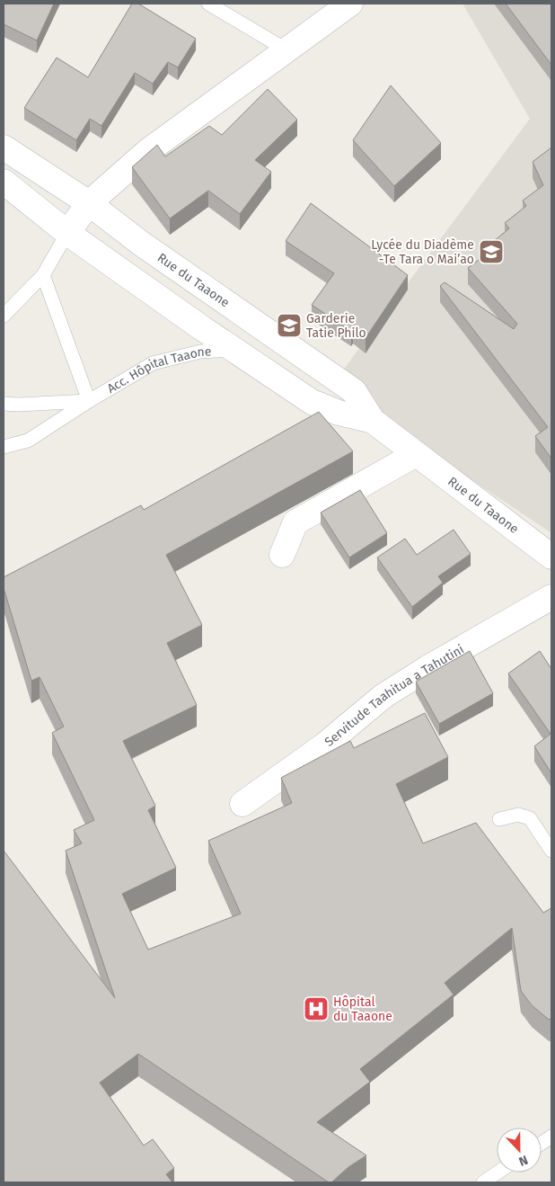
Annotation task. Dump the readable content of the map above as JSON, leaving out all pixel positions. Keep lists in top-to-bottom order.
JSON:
{
  "streets": {
    "main road": ["Rue du Taaone", "Servitude Taahitua a Tahutini"],
    "lane": ["Acc. Hôpital Taaone"]
  },
  "crossings": [
    ["Rue du Taaone", "Acc. Hôpital Taaone"]
  ],
  "places": {
    "school or university": ["Lycée du Diadème -Te Tara o Mai’ao", "Garderie Tatie Philo"],
    "hospital": ["Hôpital du Taaone"]
  },
  "north": "bottom"
}
